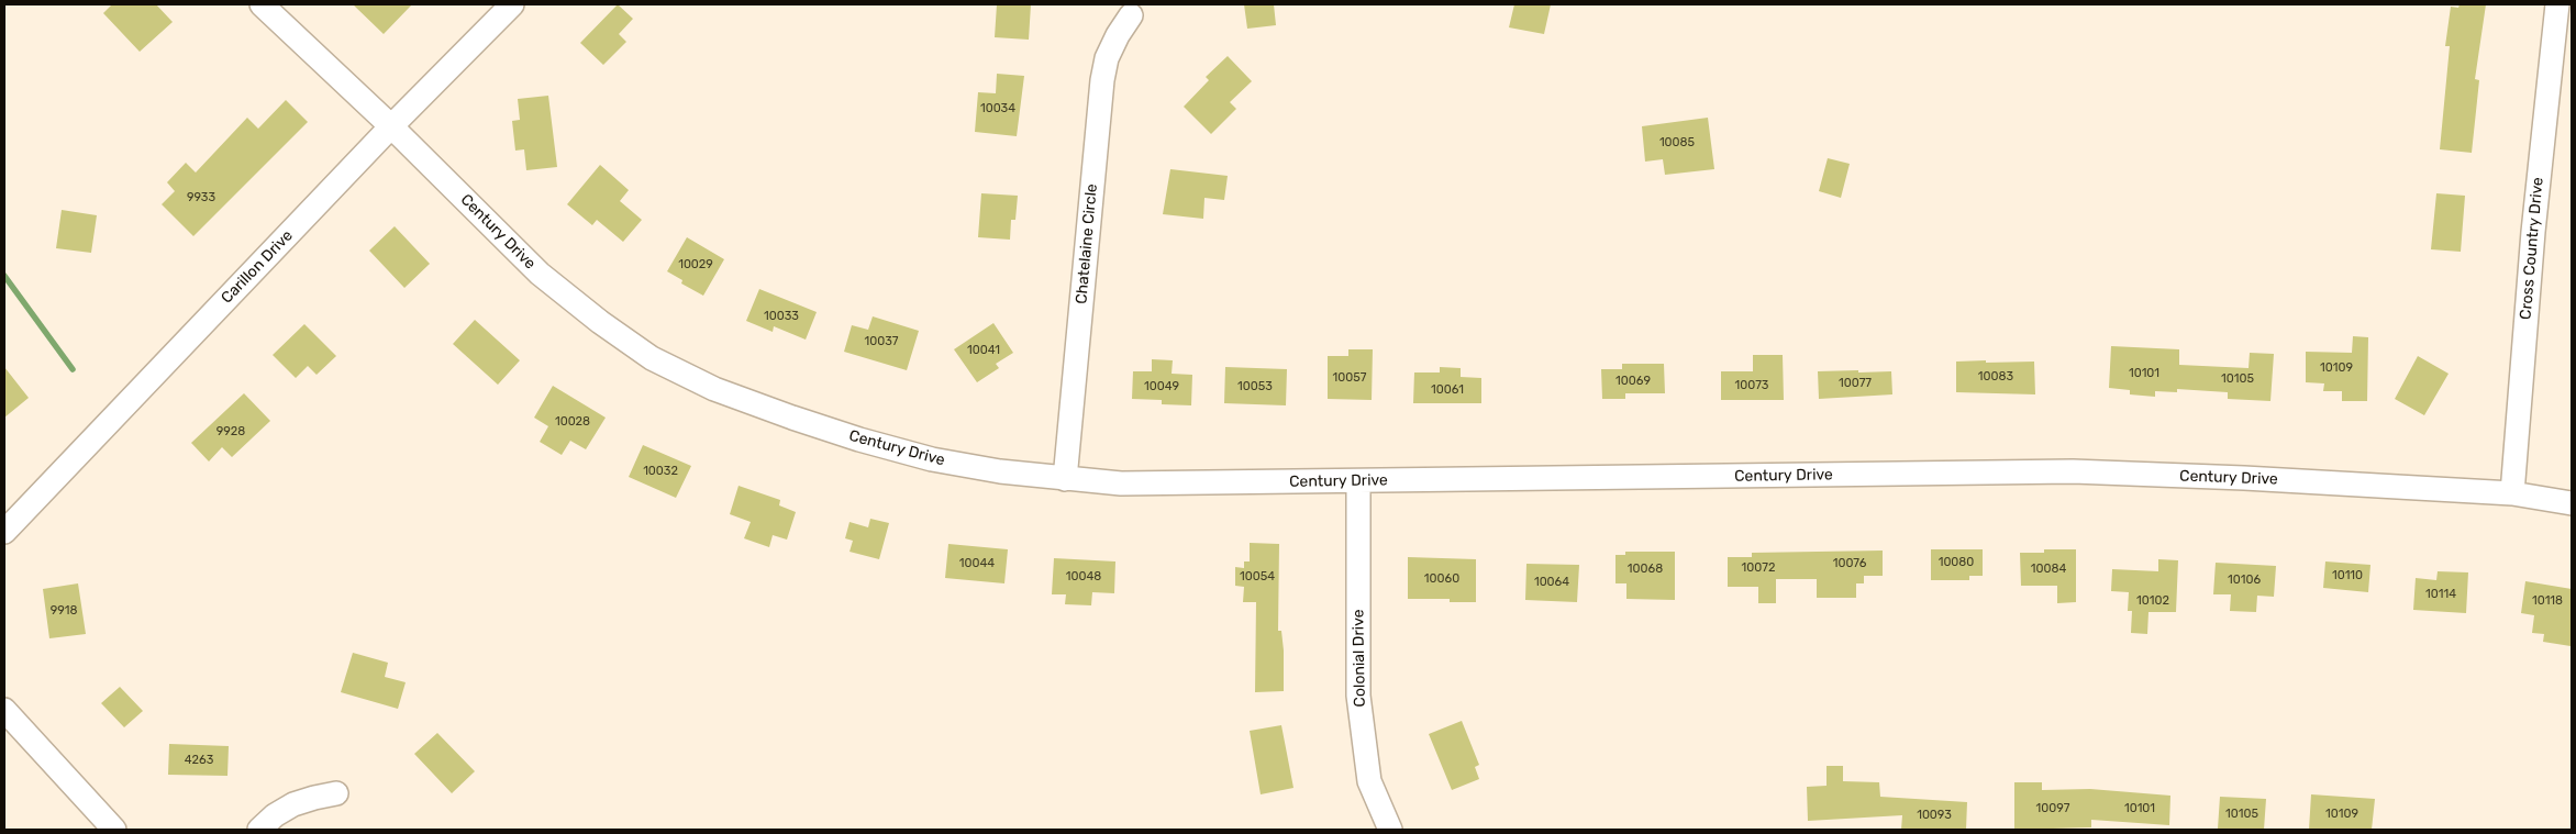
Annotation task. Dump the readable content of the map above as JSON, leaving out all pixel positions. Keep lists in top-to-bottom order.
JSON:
{
  "streets": {
    "street": [
      "Century Drive",
      "Chatelaine Circle",
      "Cross Country Drive",
      "Carillon Drive",
      "Colonial Drive"
    ]
  },
  "crossings": [
    ["Century Drive", "Chatelaine Circle"],
    ["Century Drive", "Cross Country Drive"],
    ["Century Drive", "Carillon Drive"],
    ["Century Drive", "Colonial Drive"]
  ],
  "house_numbers": [
    "10034",
    "10085",
    "9933",
    "10029",
    "10033",
    "10037",
    "10041",
    "10109",
    "10101",
    "10083",
    "10057",
    "10105",
    "10069",
    "10077",
    "10073",
    "10049",
    "10053",
    "10061",
    "10028",
    "9928",
    "10032",
    "10080",
    "10044",
    "10076",
    "10072",
    "10068",
    "10084",
    "10110",
    "10048",
    "10054",
    "10060",
    "10106",
    "10064",
    "10114",
    "10102",
    "10118",
    "9918",
    "4263",
    "10097",
    "10101",
    "10105",
    "10109",
    "10093"
  ]
}
